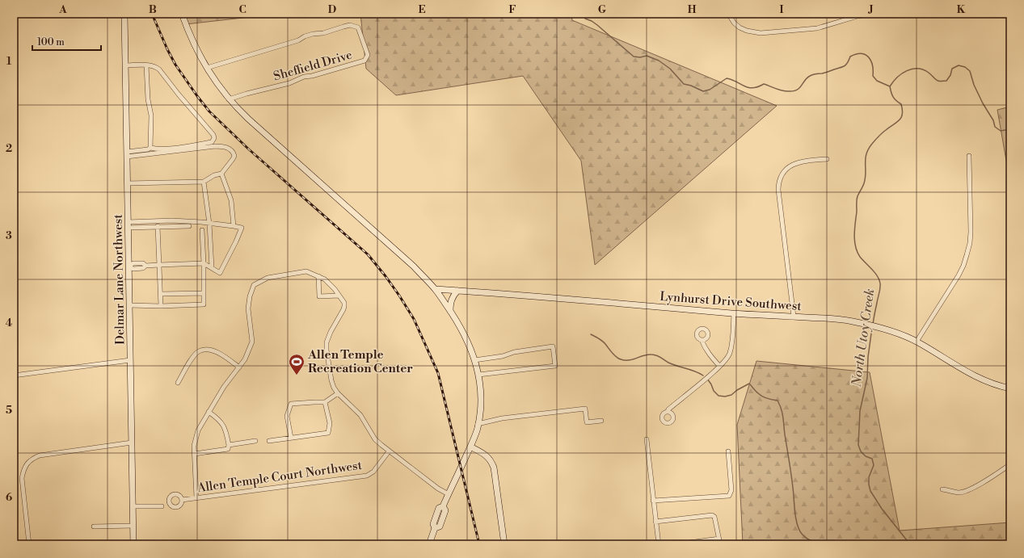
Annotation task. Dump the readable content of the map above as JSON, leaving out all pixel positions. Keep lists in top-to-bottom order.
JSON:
{
  "streets": {
    "street": [
      "Sheffield Drive",
      "Delmar Lane Northwest",
      "Lynhurst Drive Southwest",
      "Allen Temple Court Northwest"
    ]
  },
  "water": ["North Utoy Creek"],
  "places": {
    "sports": ["Allen Temple Recreation Center"]
  },
  "scale_bar": "100 m",
  "grid": {
    "columns": [
      "A",
      "B",
      "C",
      "D",
      "E",
      "F",
      "G",
      "H",
      "I",
      "J",
      "K"
    ],
    "rows": [
      "1",
      "2",
      "3",
      "4",
      "5",
      "6"
    ]
  }
}
